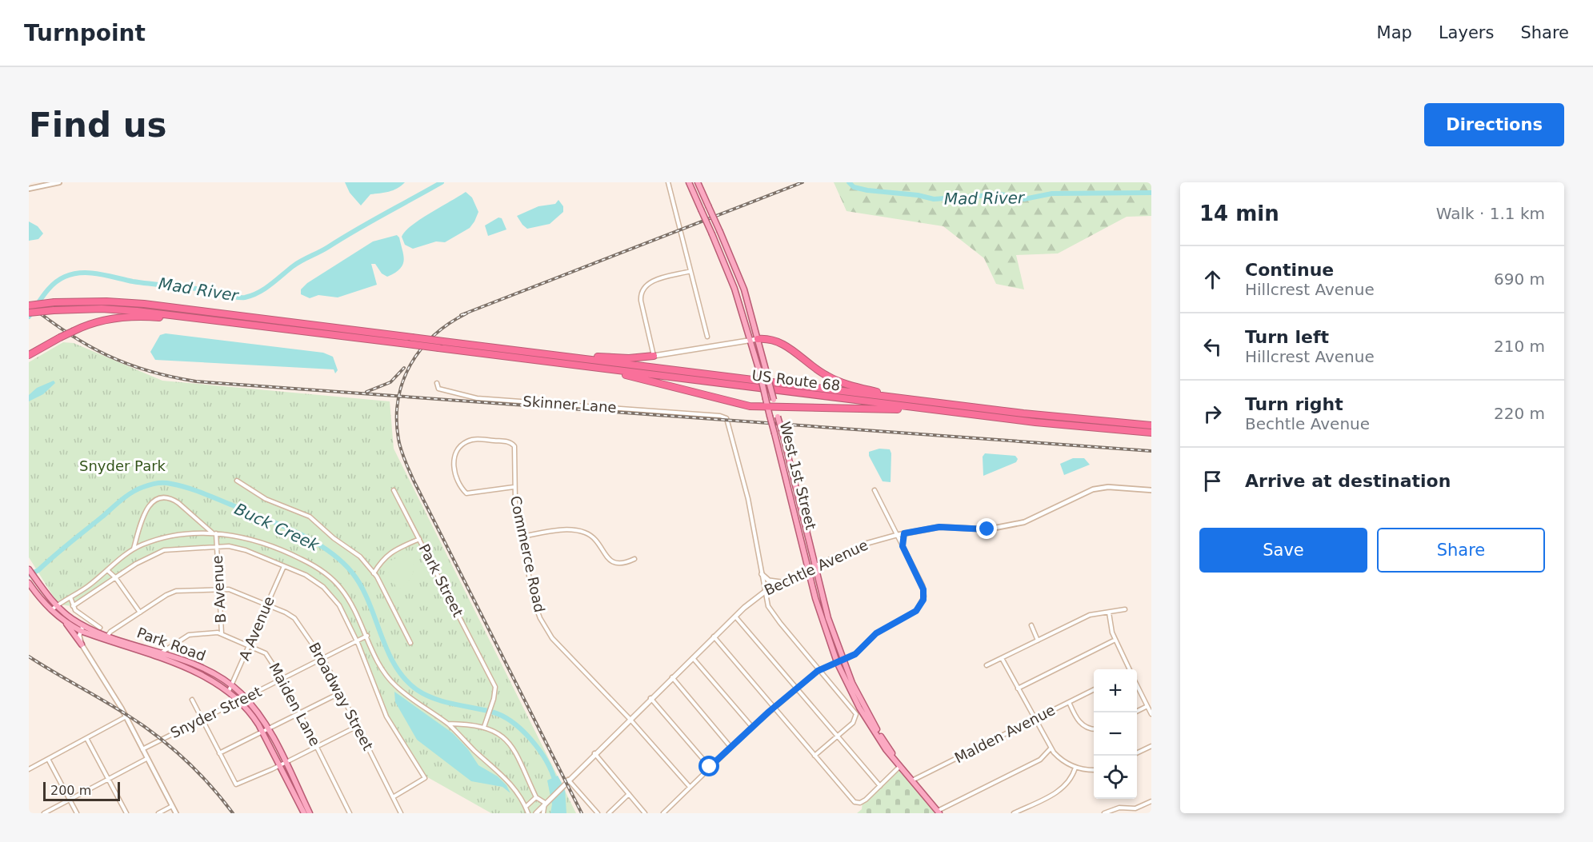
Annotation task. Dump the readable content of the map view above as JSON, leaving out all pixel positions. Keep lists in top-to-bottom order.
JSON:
{
  "streets": {
    "highway": ["US Route 68"],
    "main road": ["West 1st Street", "Bechtle Avenue", "Park Road"],
    "street": [
      "Skinner Lane",
      "Commerce Road",
      "Park Street",
      "B Avenue",
      "A Avenue",
      "Broadway Street",
      "Maiden Lane",
      "Snyder Street",
      "Malden Avenue"
    ]
  },
  "crossings": [
    ["West 1st Street", "Bechtle Avenue"],
    ["West 1st Street", "Malden Avenue"],
    ["Commerce Road", "Bechtle Avenue"],
    ["B Avenue", "Broadway Street"],
    ["B Avenue", "Maiden Lane"],
    ["A Avenue", "Park Road"],
    ["A Avenue", "Broadway Street"],
    ["A Avenue", "Maiden Lane"],
    ["Park Road", "Broadway Street"],
    ["Park Road", "Maiden Lane"],
    ["Park Road", "Snyder Street"],
    ["Broadway Street", "Snyder Street"],
    ["Maiden Lane", "Snyder Street"]
  ],
  "water": ["Mad River", "Buck Creek"],
  "parks": ["Snyder Park"],
  "scale_bar": "200 m",
  "page": {
    "header": "Turnpoint",
    "nav": ["Map", "Layers", "Share"],
    "buttons": [
      "Directions",
      ["Save", "Share"]
    ],
    "title": "Find us",
    "heading": ["14 min", "Walk · 1.1 km"],
    "list": [
      ["Continue", "Hillcrest Avenue", "690 m"],
      ["Turn left", "Hillcrest Avenue", "210 m"],
      ["Turn right", "Bechtle Avenue", "220 m"],
      "Arrive at destination"
    ],
    "map_buttons": ["+", "−"],
    "scale": "200 m"
  }
}
